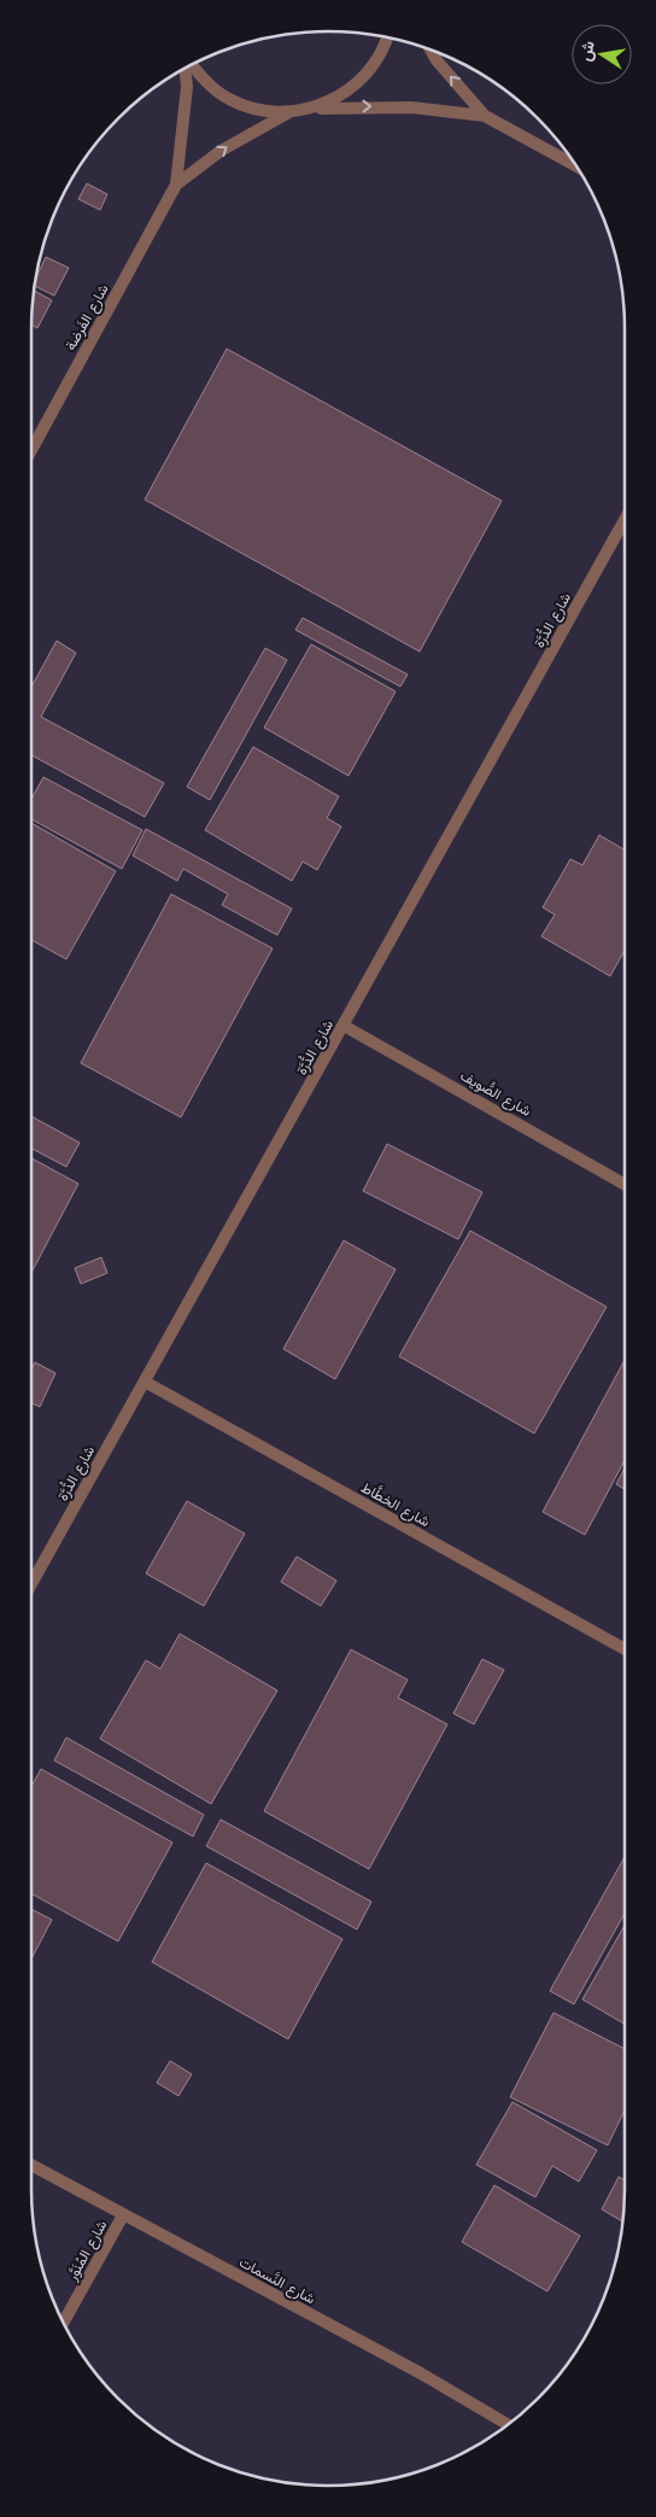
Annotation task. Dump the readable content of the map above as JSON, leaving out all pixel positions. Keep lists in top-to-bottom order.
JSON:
{
  "streets": {
    "street": [
      "شارع الفَرضة",
      "شارع الدُّرَّة",
      "شارع الصُّويف",
      "شارع الخطَّاط",
      "شارع المُنَوَّر",
      "شارع النَّسمات"
    ]
  },
  "crossings": [
    ["شارع الدُّرَّة", "شارع الصُّويف"],
    ["شارع الدُّرَّة", "شارع الخطَّاط"],
    ["شارع المُنَوَّر", "شارع النَّسمات"]
  ],
  "north": "left"
}
